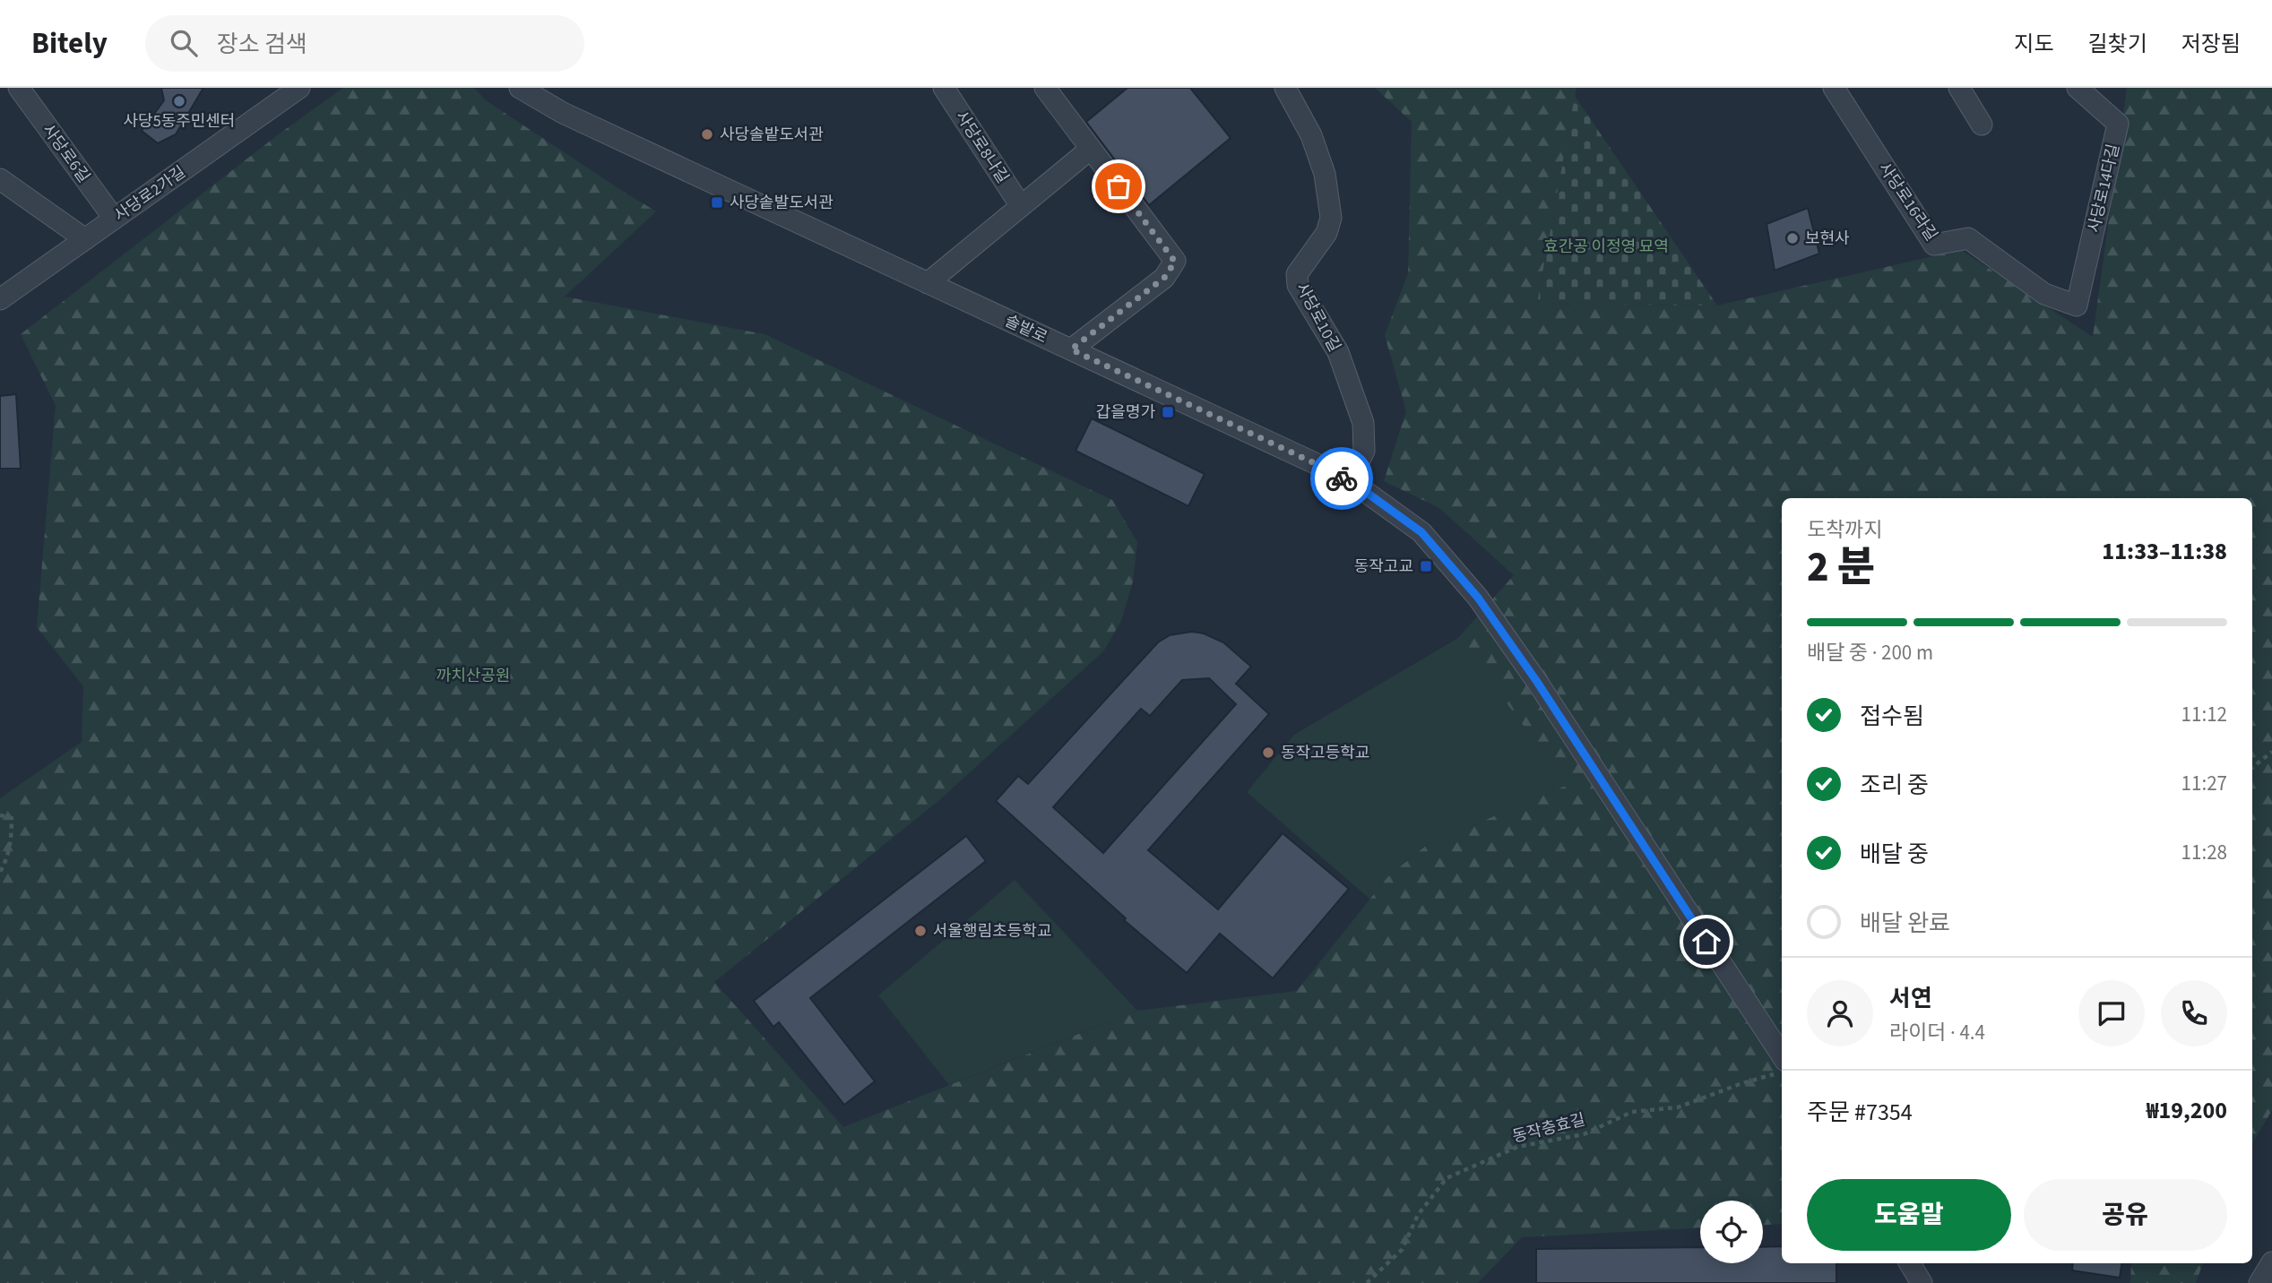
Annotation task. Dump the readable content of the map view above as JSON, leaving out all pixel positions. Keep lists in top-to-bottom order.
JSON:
{
  "streets": {
    "street": [
      "사당로8나길",
      "사당로6길",
      "사당로14다길",
      "사당로2가길",
      "사당로16라길",
      "사당로10길",
      "솔밭로"
    ],
    "path": ["동작충효길"]
  },
  "crossings": [
    ["사당로6길", "사당로2가길"],
    ["사당로14다길", "사당로16라길"],
    ["사당로10길", "솔밭로"]
  ],
  "parks": ["효간공 이정영 묘역", "까치산공원"],
  "places": {
    "other": [
      "사당5동주민센터",
      "사당솔밭도서관",
      "보현사",
      "동작고등학교",
      "서울행림초등학교"
    ],
    "transit": ["사당솥발도서관", "갑을명가", "동작고교"]
  },
  "page": {
    "header": "Bitely",
    "search": "장소 검색",
    "nav": ["지도", "길찾기", "저장됨"],
    "heading": ["2 분", "도착까지", "11:33–11:38"],
    "panel": [
      "서연",
      "라이더 · 4.4",
      "주문 #7354",
      "₩19,200"
    ],
    "bar": "배달 중 · 200 m",
    "list": [
      ["접수됨", "11:12"],
      ["조리 중", "11:27"],
      ["배달 중", "11:28"],
      "배달 완료"
    ],
    "buttons": ["도움말", "공유"]
  }
}
